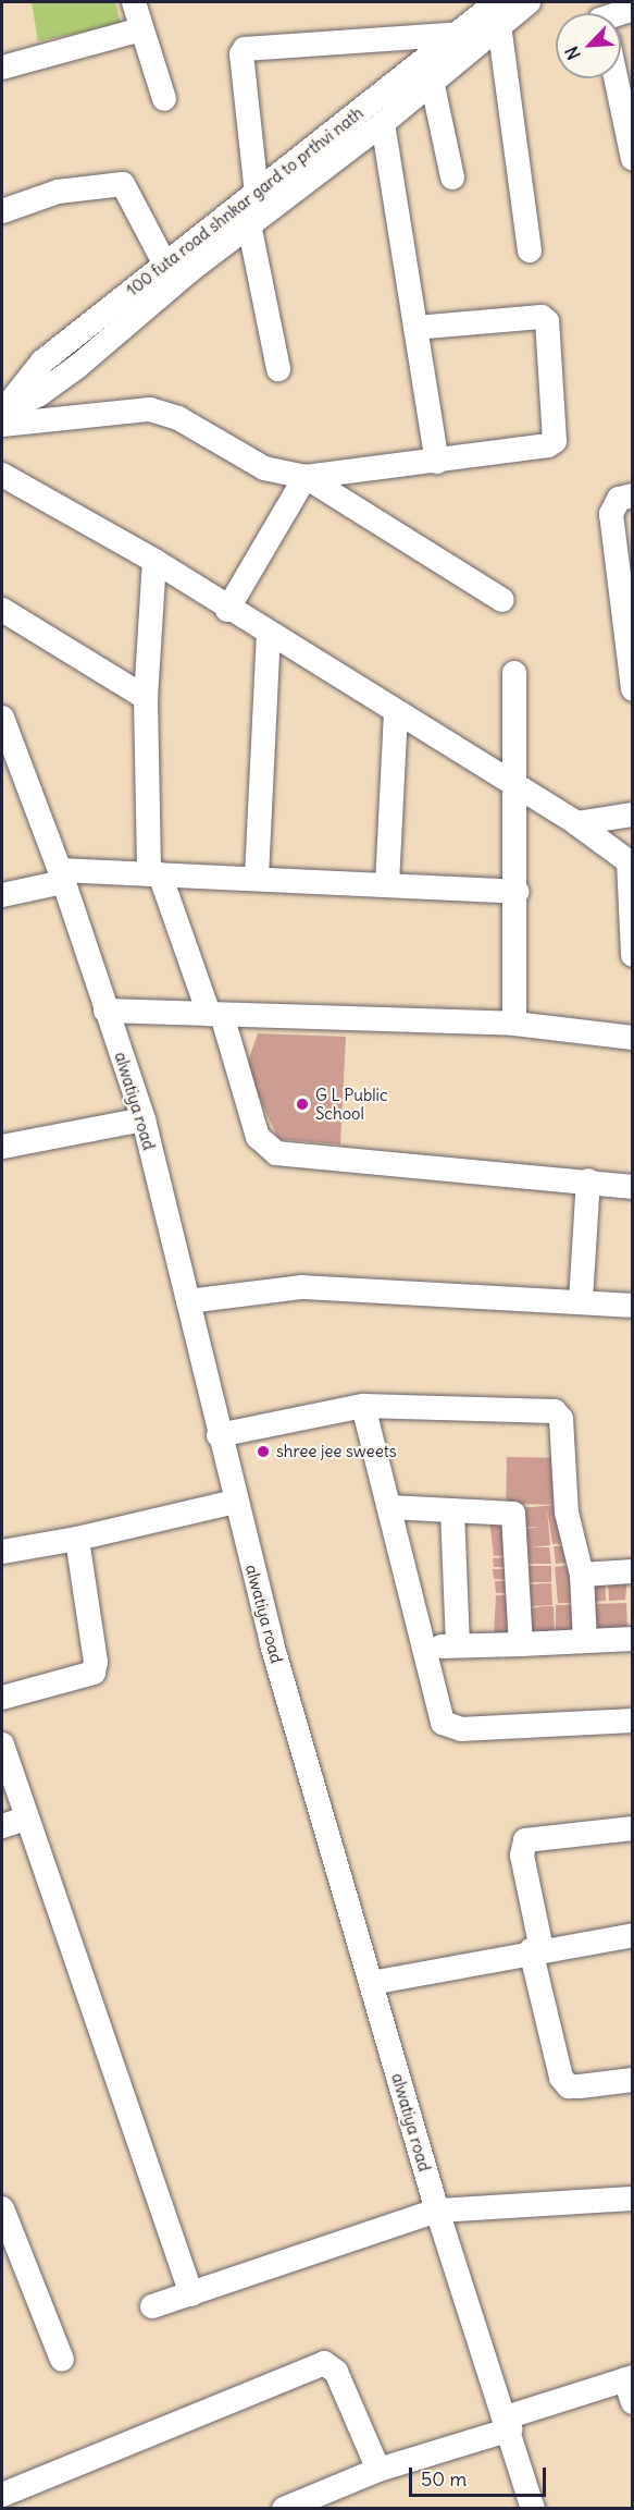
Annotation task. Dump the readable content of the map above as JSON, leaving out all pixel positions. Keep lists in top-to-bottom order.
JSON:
{
  "streets": {
    "street": ["100 futa road shnkar gard to prthvi nath", "alwatiya road"]
  },
  "places": ["G L Public School", "shree jee sweets"],
  "scale_bar": "50 m",
  "north": "bottom left"
}
